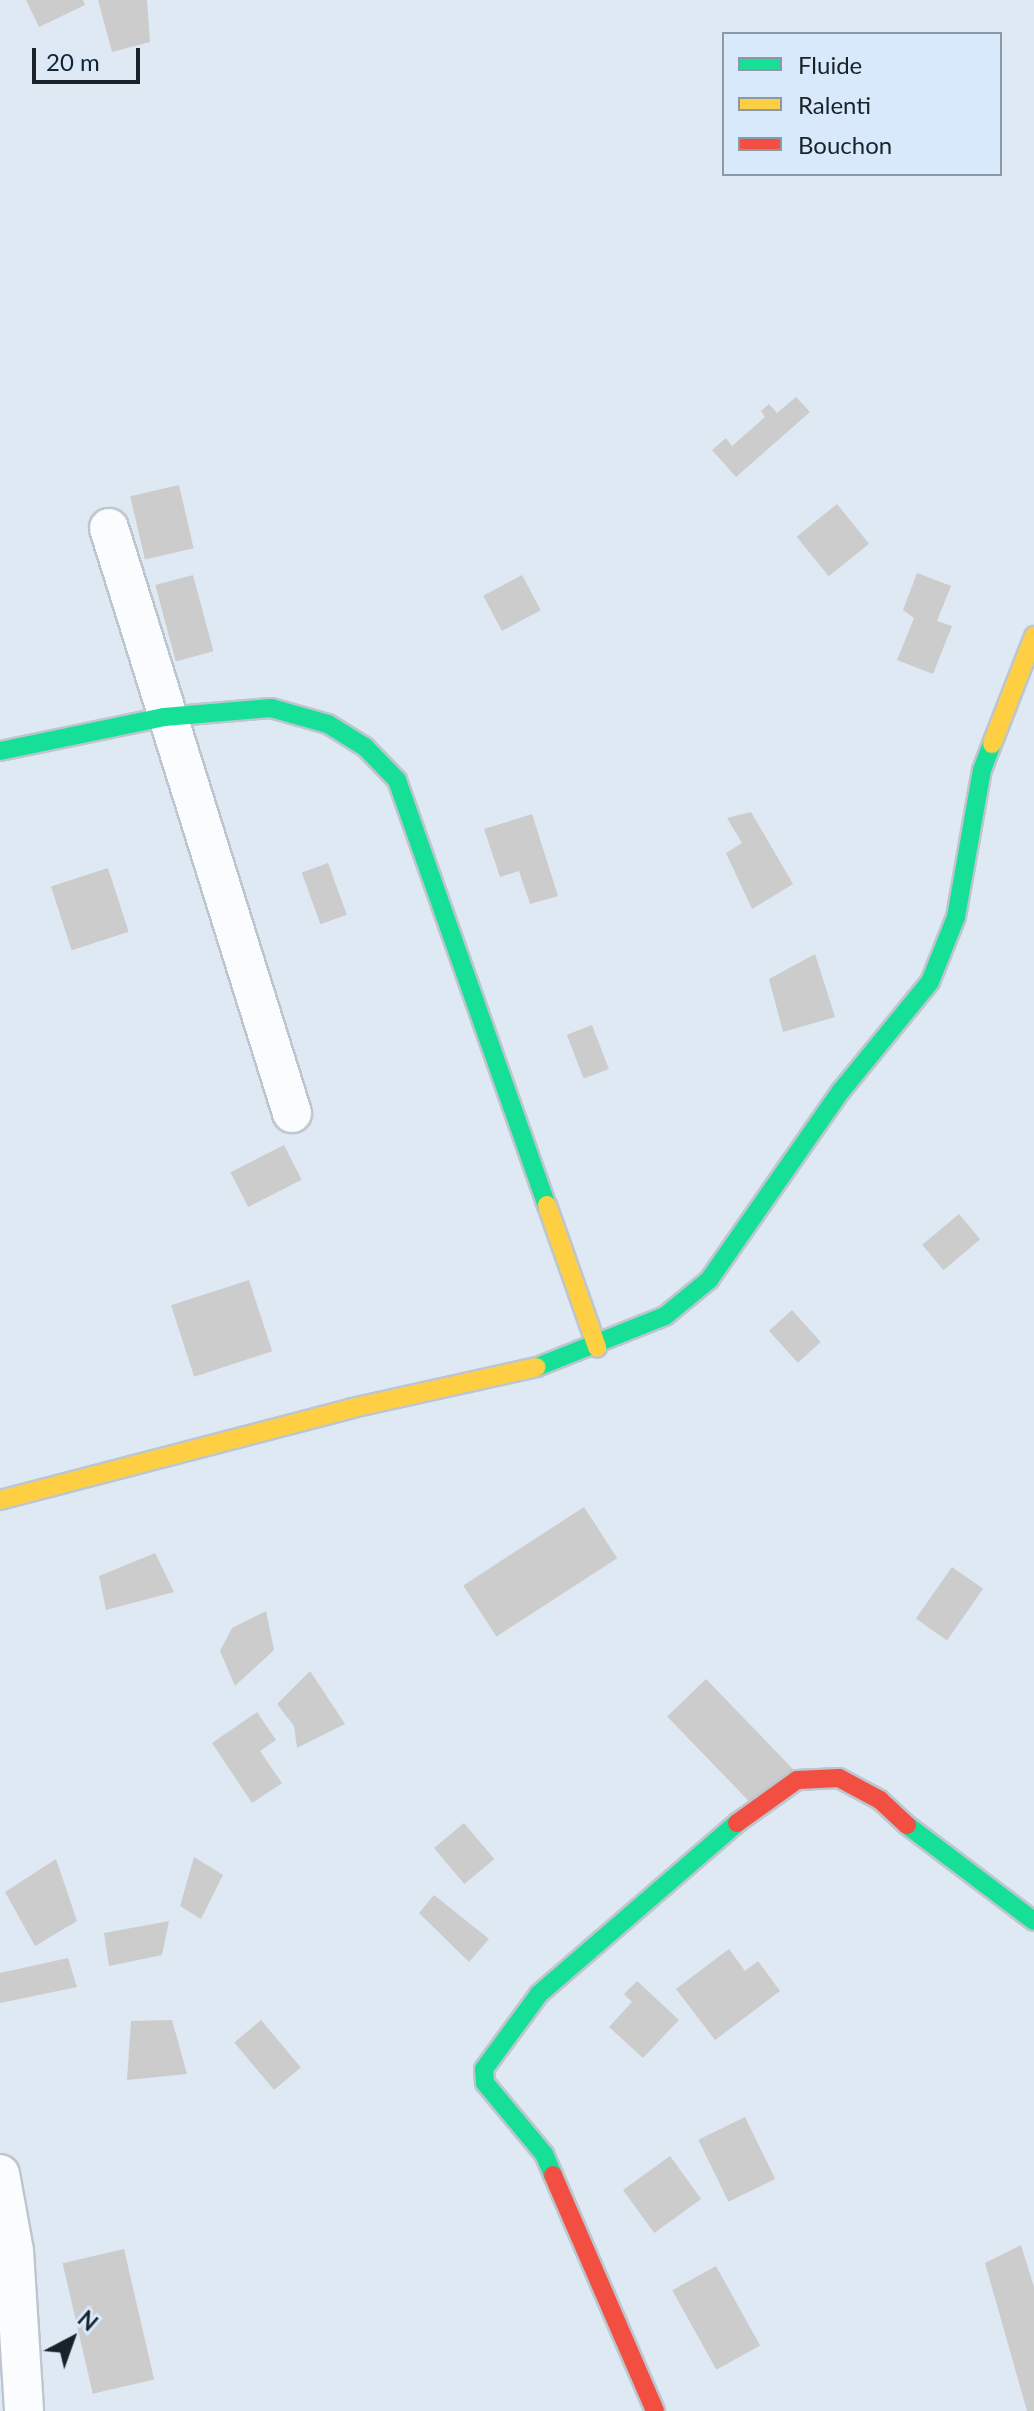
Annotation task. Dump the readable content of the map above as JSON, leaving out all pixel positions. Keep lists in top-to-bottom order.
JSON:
{
  "legend": ["Fluide", "Ralenti", "Bouchon"],
  "scale_bar": "20 m",
  "north": "top right"
}
